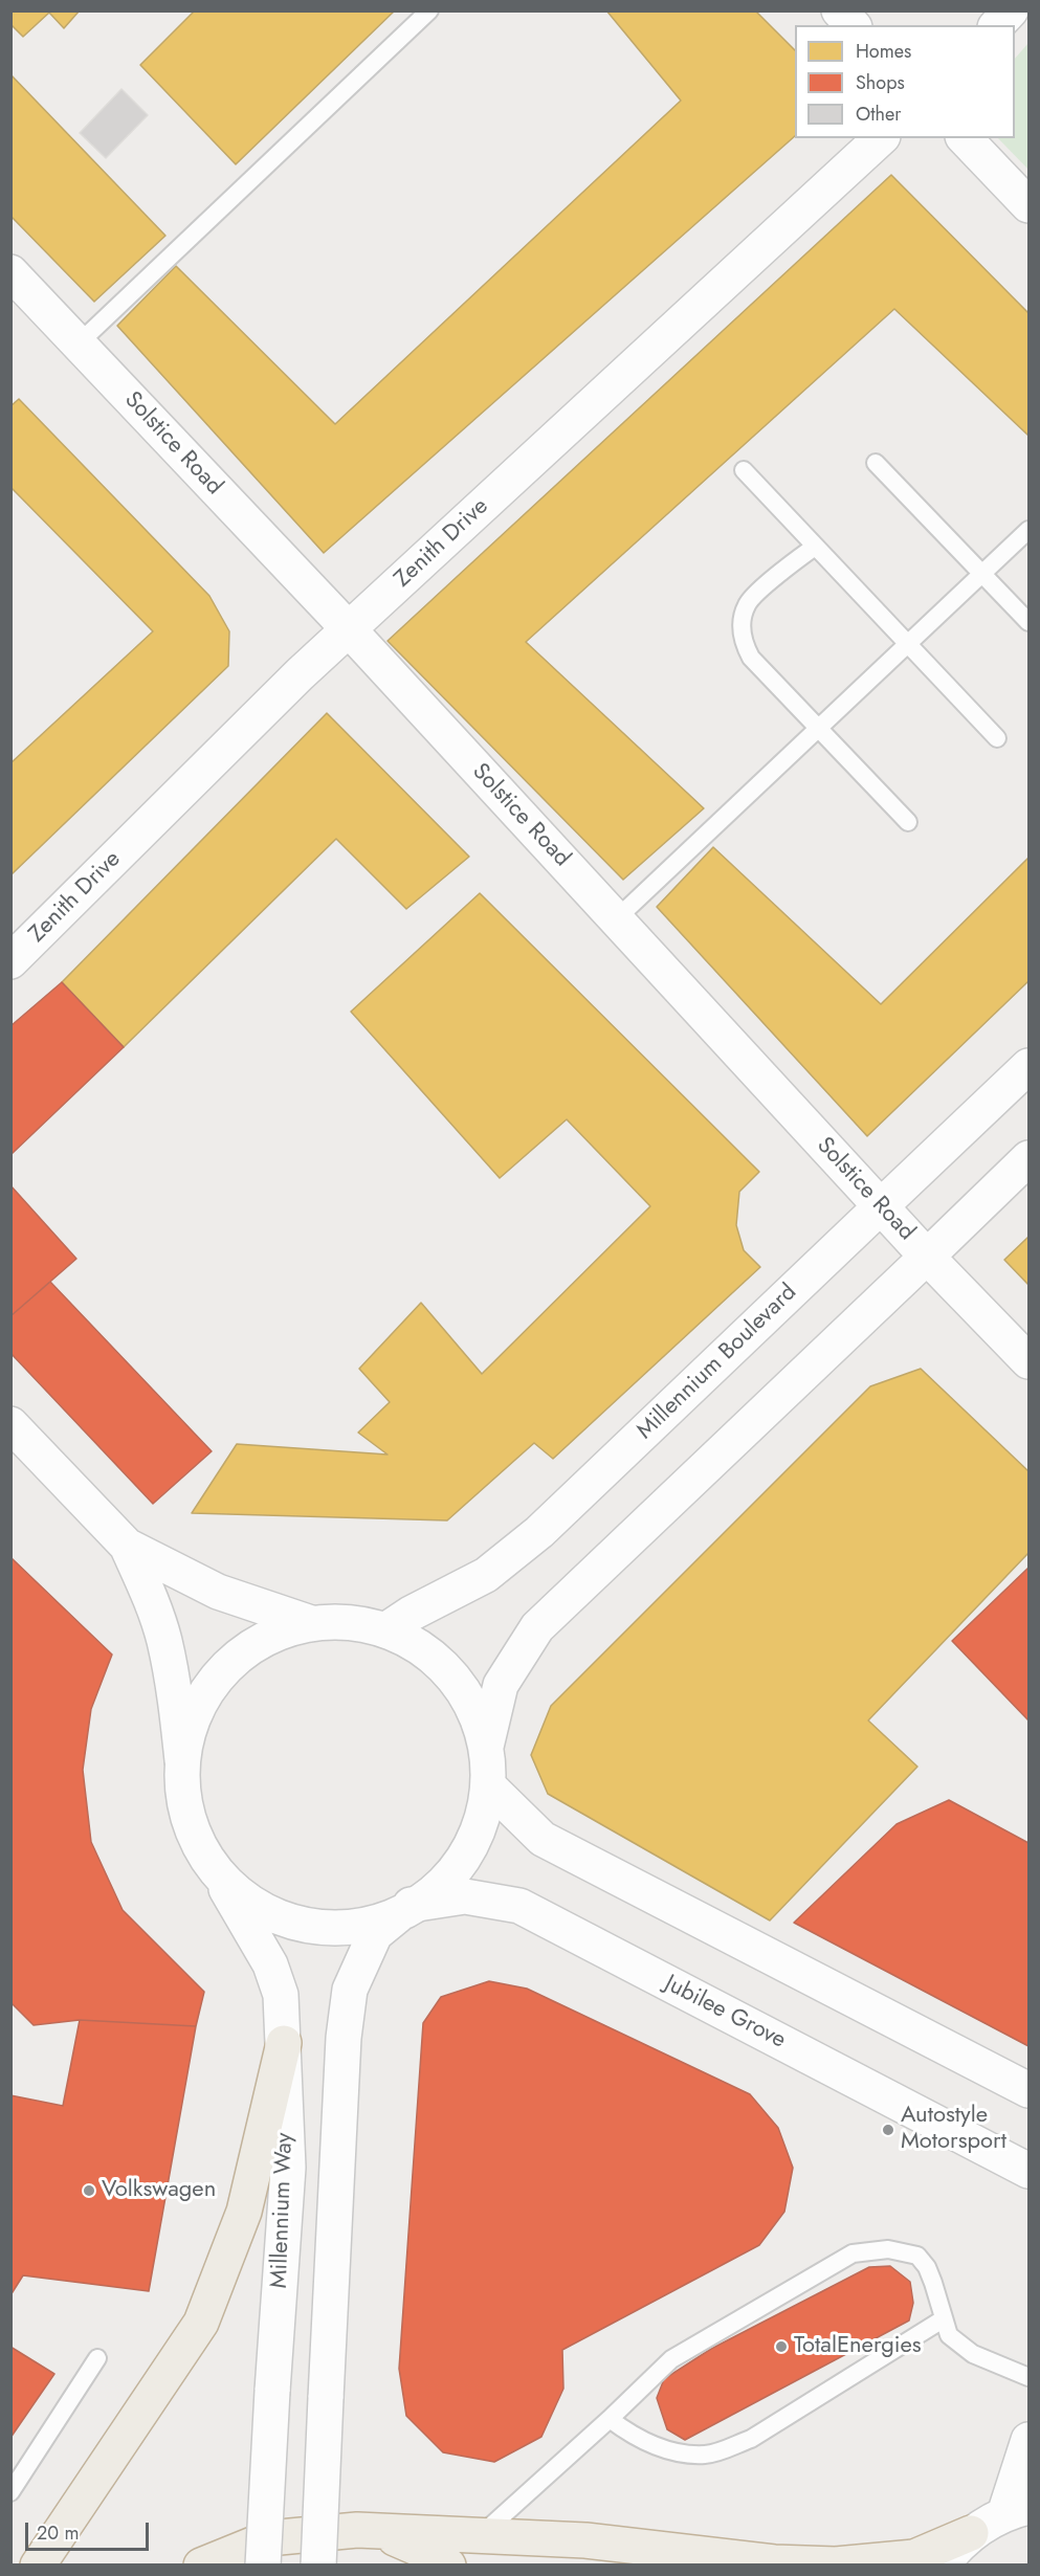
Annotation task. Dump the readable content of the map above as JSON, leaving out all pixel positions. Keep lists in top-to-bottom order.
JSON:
{
  "streets": {
    "street": [
      "Solstice Road",
      "Zenith Drive",
      "Millennium Boulevard",
      "Jubilee Grove",
      "Millennium Way"
    ]
  },
  "crossings": [
    ["Solstice Road", "Zenith Drive"],
    ["Solstice Road", "Millennium Boulevard"]
  ],
  "places": ["Autostyle Motorsport", "Volkswagen", "TotalEnergies"],
  "legend": ["Homes", "Shops", "Other"],
  "scale_bar": "20 m"
}
